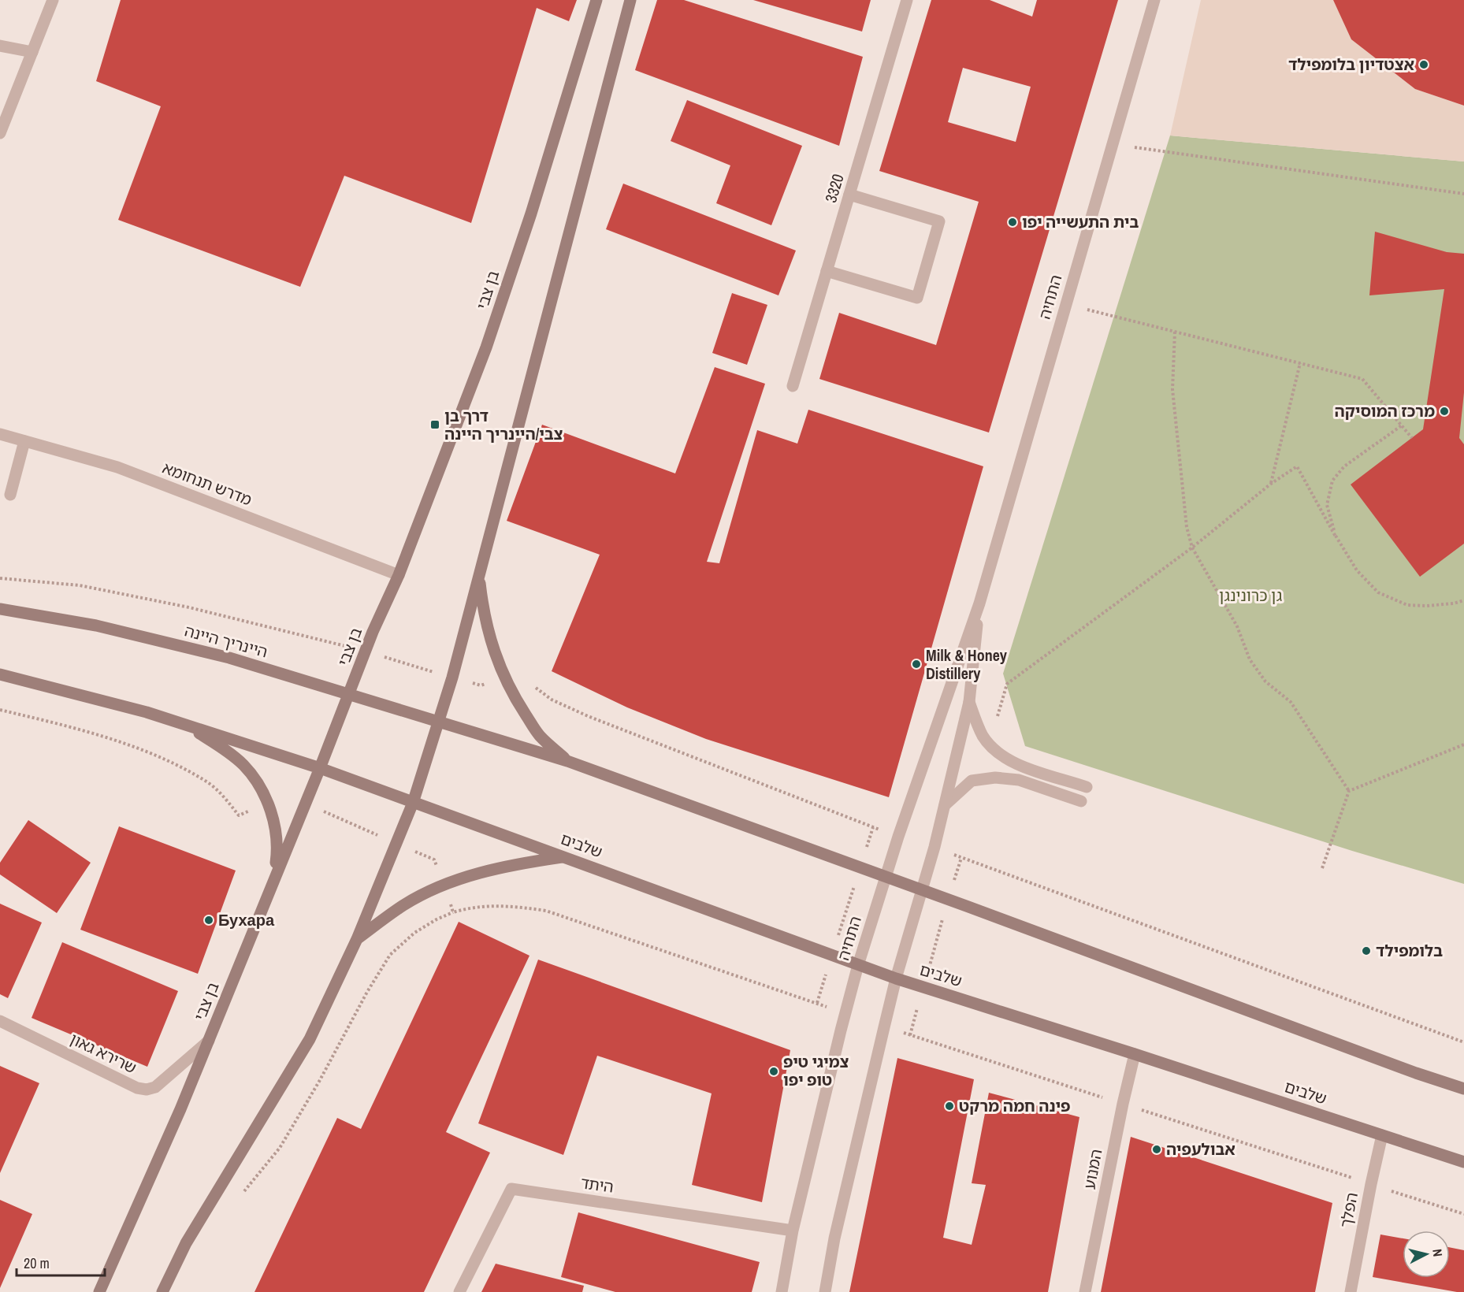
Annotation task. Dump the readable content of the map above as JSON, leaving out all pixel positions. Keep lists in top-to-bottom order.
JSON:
{
  "streets": {
    "main road": ["בן צבי", "היינריך היינה", "שלבים"],
    "street": [
      "3320",
      "התחיה",
      "מדרש תנחומא",
      "שרירא גאון",
      "המנוע",
      "היתד",
      "הפלך"
    ]
  },
  "crossings": [
    ["בן צבי", "מדרש תנחומא"],
    ["בן צבי", "היינריך היינה"],
    ["בן צבי", "שרירא גאון"],
    ["התחיה", "שלבים"],
    ["התחיה", "היתד"],
    ["שלבים", "המנוע"],
    ["שלבים", "הפלך"]
  ],
  "parks": ["גן כרונינגן"],
  "places": {
    "other": [
      "אצטדיון בלומפילד",
      "בית התעשייה יפו",
      "מרכז המוסיקה",
      "Milk & Honey Distillery",
      "Бухара",
      "בלומפילד",
      "צמיגי טיפ טופ יפו",
      "פינה חמה מרקט",
      "אבולעפיה"
    ],
    "transit": ["דרך בן צבי/היינריך היינה"]
  },
  "scale_bar": "20 m",
  "north": "right"
}
